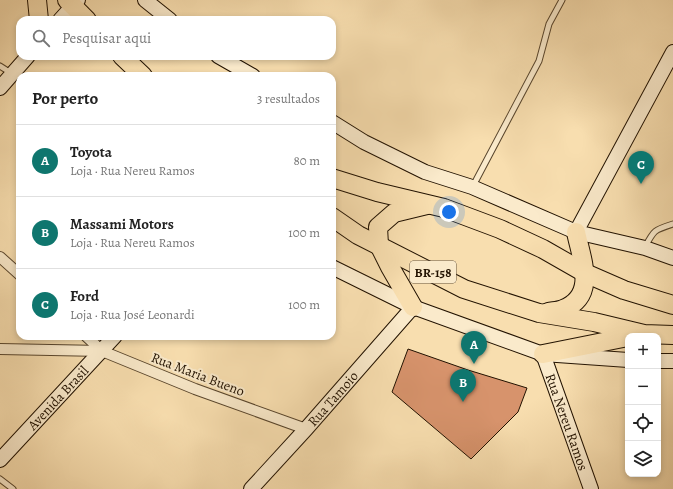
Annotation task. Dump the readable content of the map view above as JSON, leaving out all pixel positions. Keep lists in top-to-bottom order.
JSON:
{
  "streets": {
    "highway": ["BR-158"],
    "street": [
      "Rua Maria Bueno",
      "Avenida Brasil",
      "Rua Tamoio",
      "Rua Nereu Ramos"
    ]
  },
  "crossings": [
    ["Rua Maria Bueno", "Avenida Brasil"],
    ["Rua Maria Bueno", "Rua Tamoio"]
  ],
  "page": {
    "search": "Pesquisar aqui",
    "heading": ["Por perto", "3 resultados"],
    "list": [
      {
        "mark": "A",
        "name": "Toyota",
        "note": "Loja · Rua Nereu Ramos",
        "value": "80 m"
      },
      {
        "mark": "B",
        "name": "Massami Motors",
        "note": "Loja · Rua Nereu Ramos",
        "value": "100 m"
      },
      {
        "mark": "C",
        "name": "Ford",
        "note": "Loja · Rua José Leonardi",
        "value": "100 m"
      }
    ],
    "pins": ["C", "A", "B"],
    "map_buttons": ["+", "−"]
  }
}
